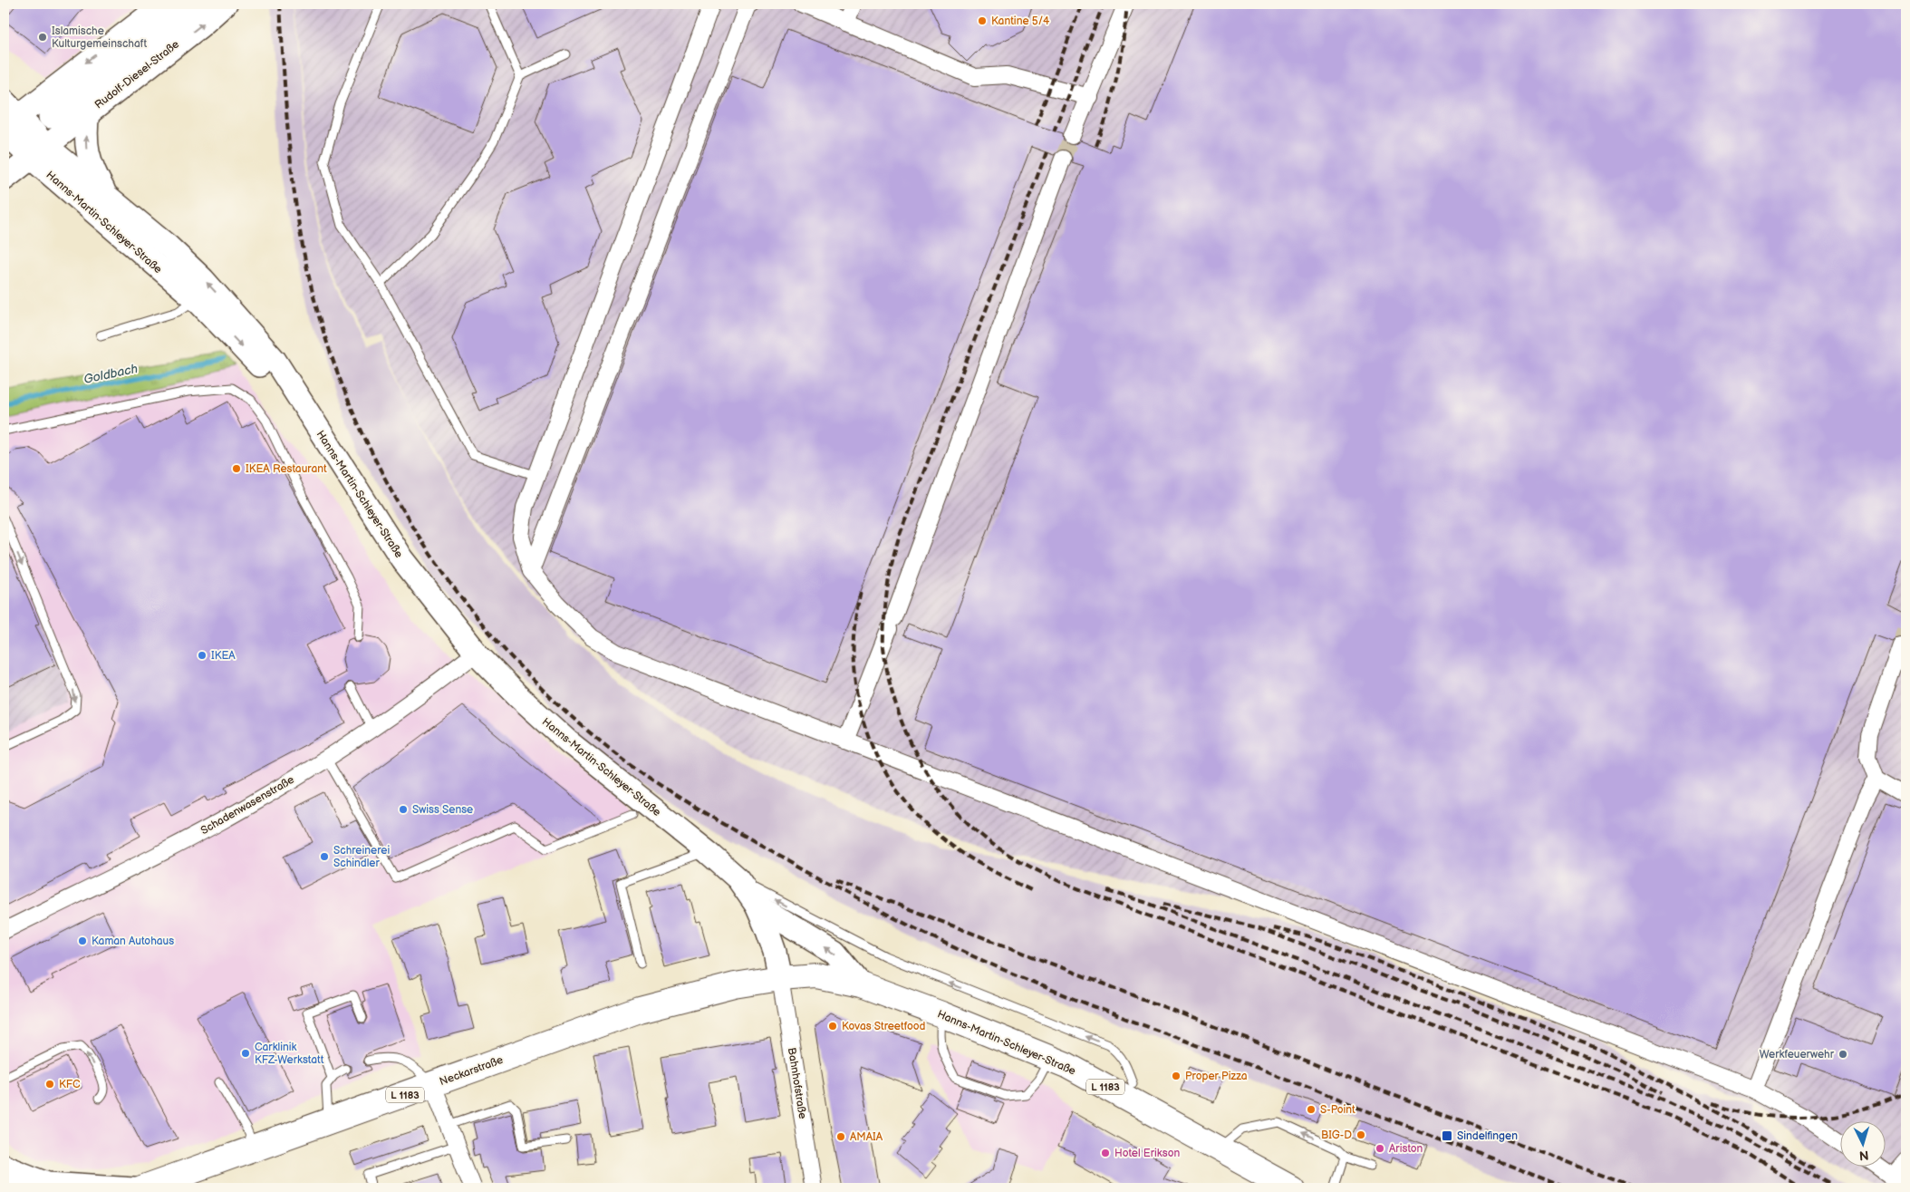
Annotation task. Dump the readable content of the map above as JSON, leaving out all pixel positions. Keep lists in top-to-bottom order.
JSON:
{
  "streets": {
    "main road": [
      "Rudolf-Diesel-Straße",
      "Hanns-Martin-Schleyer-Straße",
      "Neckarstraße",
      "L 1183"
    ],
    "street": ["Schadenwasenstraße", "Bahnhofstraße"]
  },
  "crossings": [
    ["Rudolf-Diesel-Straße", "Hanns-Martin-Schleyer-Straße"],
    ["Hanns-Martin-Schleyer-Straße", "Schadenwasenstraße"],
    ["Hanns-Martin-Schleyer-Straße", "Neckarstraße"],
    ["Hanns-Martin-Schleyer-Straße", "Bahnhofstraße"],
    ["Neckarstraße", "Bahnhofstraße"]
  ],
  "water": ["Goldbach"],
  "places": {
    "other": [
      "Kantine 5/4",
      "Islamische Kulturgemeinschaft",
      "IKEA Restaurant",
      "IKEA",
      "Swiss Sense",
      "Schreinerei Schindler",
      "Kaman Autohaus",
      "Kovas Streetfood",
      "Carklinik KFZ-Werkstatt",
      "Werkfeuerwehr",
      "Proper Pizza",
      "KFC",
      "S-Point",
      "BIG-D",
      "AMAIA",
      "Ariston",
      "Hotel Erikson"
    ],
    "transit": ["Sindelfingen"]
  },
  "north": "bottom"
}
